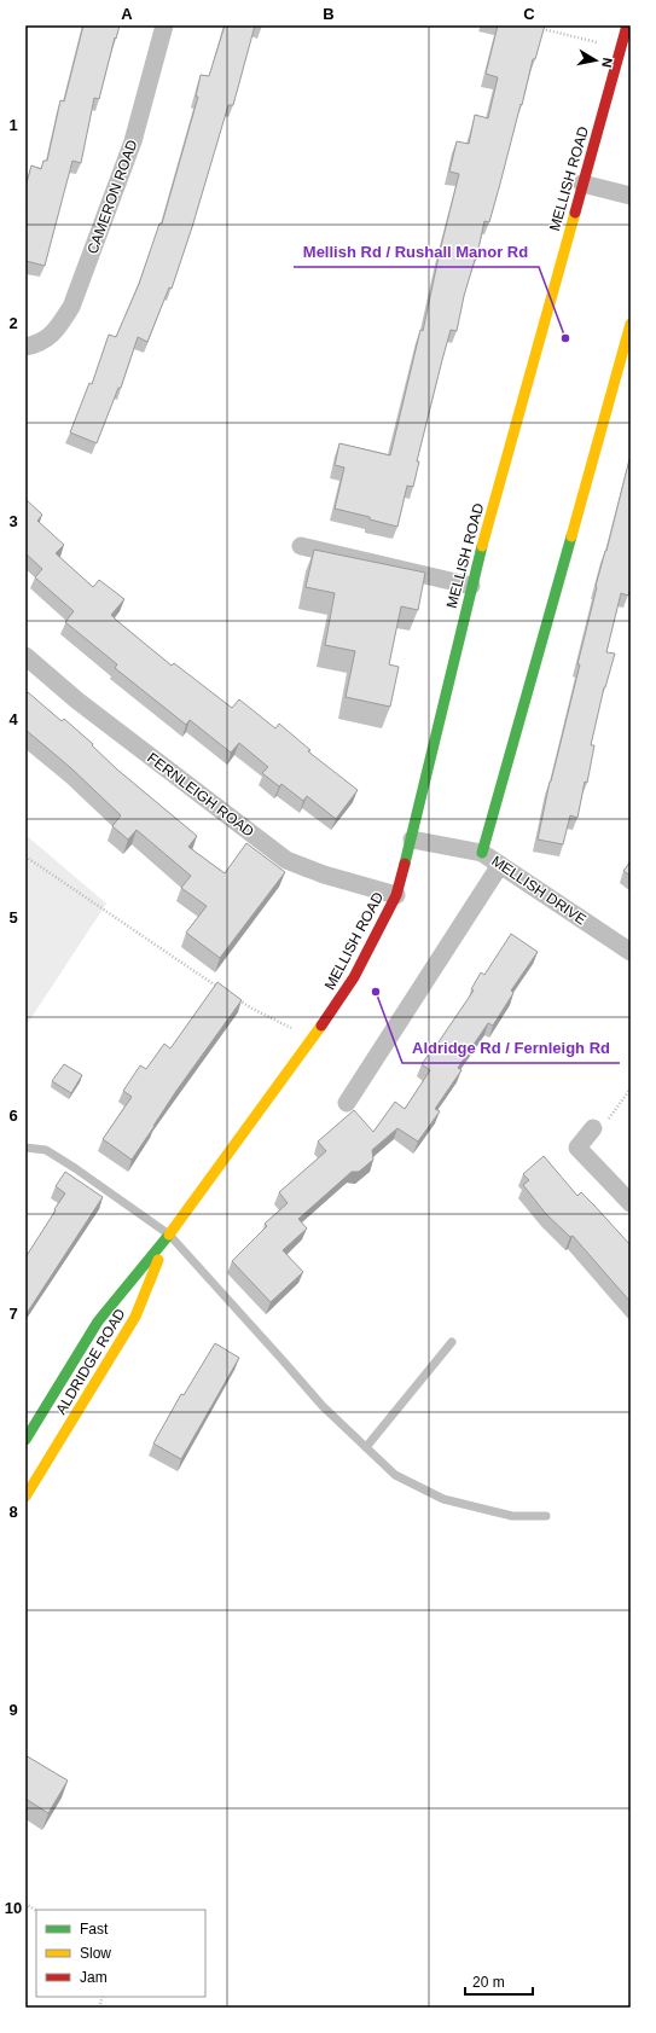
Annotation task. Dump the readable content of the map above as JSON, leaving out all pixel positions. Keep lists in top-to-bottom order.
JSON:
{
  "streets": {
    "main road": ["MELLISH ROAD", "ALDRIDGE ROAD"],
    "street": ["CAMERON ROAD", "FERNLEIGH ROAD", "MELLISH DRIVE"]
  },
  "crossings": [
    ["MELLISH ROAD", "FERNLEIGH ROAD"],
    ["MELLISH ROAD", "MELLISH DRIVE"],
    ["MELLISH ROAD", "ALDRIDGE ROAD"]
  ],
  "places": ["Mellish Rd / Rushall Manor Rd", "Aldridge Rd / Fernleigh Rd"],
  "legend": ["Fast", "Slow", "Jam"],
  "scale_bar": "20 m",
  "north": "right",
  "grid": {
    "columns": ["A", "B", "C"],
    "rows": [
      "1",
      "2",
      "3",
      "4",
      "5",
      "6",
      "7",
      "8",
      "9",
      "10"
    ]
  }
}
